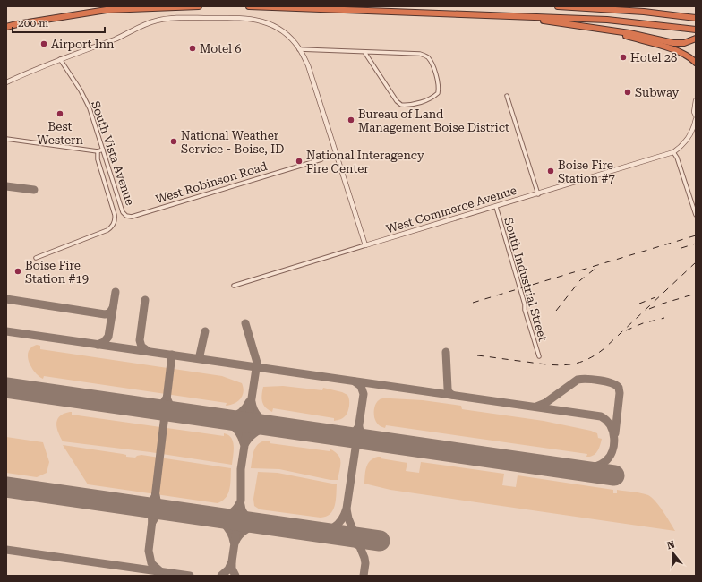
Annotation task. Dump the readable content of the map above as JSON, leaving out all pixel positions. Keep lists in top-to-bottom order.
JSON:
{
  "streets": {
    "street": [
      "South Vista Avenue",
      "West Robinson Road",
      "West Commerce Avenue",
      "South Industrial Street"
    ]
  },
  "crossings": [
    ["South Vista Avenue", "West Robinson Road"],
    ["West Commerce Avenue", "South Industrial Street"]
  ],
  "places": [
    "Airport Inn",
    "Motel 6",
    "Hotel 28",
    "Subway",
    "Best Western",
    "Bureau of Land Management Boise District",
    "National Weather Service - Boise, ID",
    "National Interagency Fire Center",
    "Boise Fire Station #7",
    "Boise Fire Station #19"
  ],
  "scale_bar": "200 m",
  "north": "top"
}
